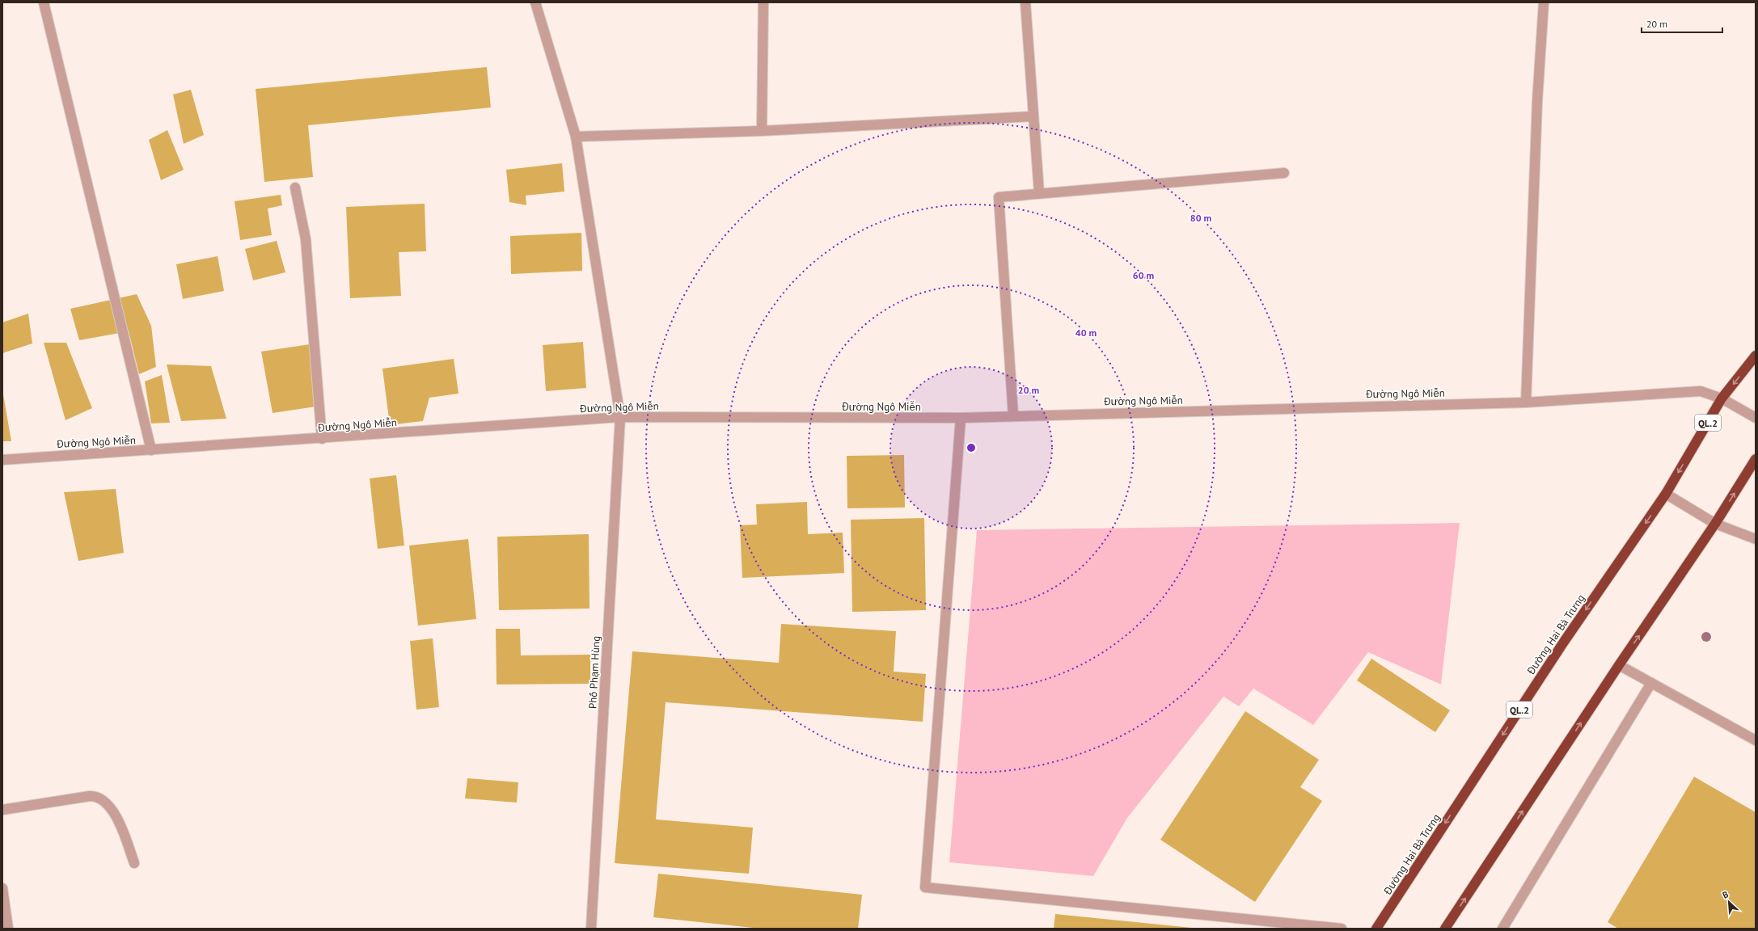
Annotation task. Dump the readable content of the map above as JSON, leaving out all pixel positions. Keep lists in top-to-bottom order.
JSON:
{
  "streets": {
    "highway": ["QL.2", "Đường Hai Bà Trưng"],
    "street": ["Đường Ngô Miễn", "Phố Phạm Hùng"]
  },
  "crossings": [
    ["Đường Ngô Miễn", "Đường Hai Bà Trưng"],
    ["Đường Ngô Miễn", "Phố Phạm Hùng"]
  ],
  "scale_bar": "20 m",
  "north": "top left",
  "rings": [
    "80 m",
    "60 m",
    "40 m",
    "20 m"
  ]
}
